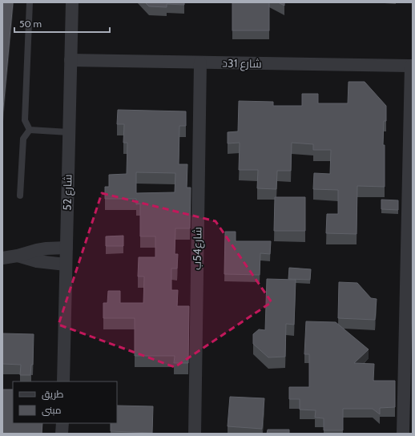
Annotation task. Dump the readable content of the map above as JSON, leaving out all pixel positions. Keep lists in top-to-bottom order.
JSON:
{
  "streets": {
    "street": ["شارع 31د", "شارع 52", "شارع54ب"]
  },
  "crossings": [
    ["شارع 31د", "شارع 52"],
    ["شارع 31د", "شارع54ب"]
  ],
  "legend": ["طريق", "مبنى"],
  "scale_bar": "50 m"
}
